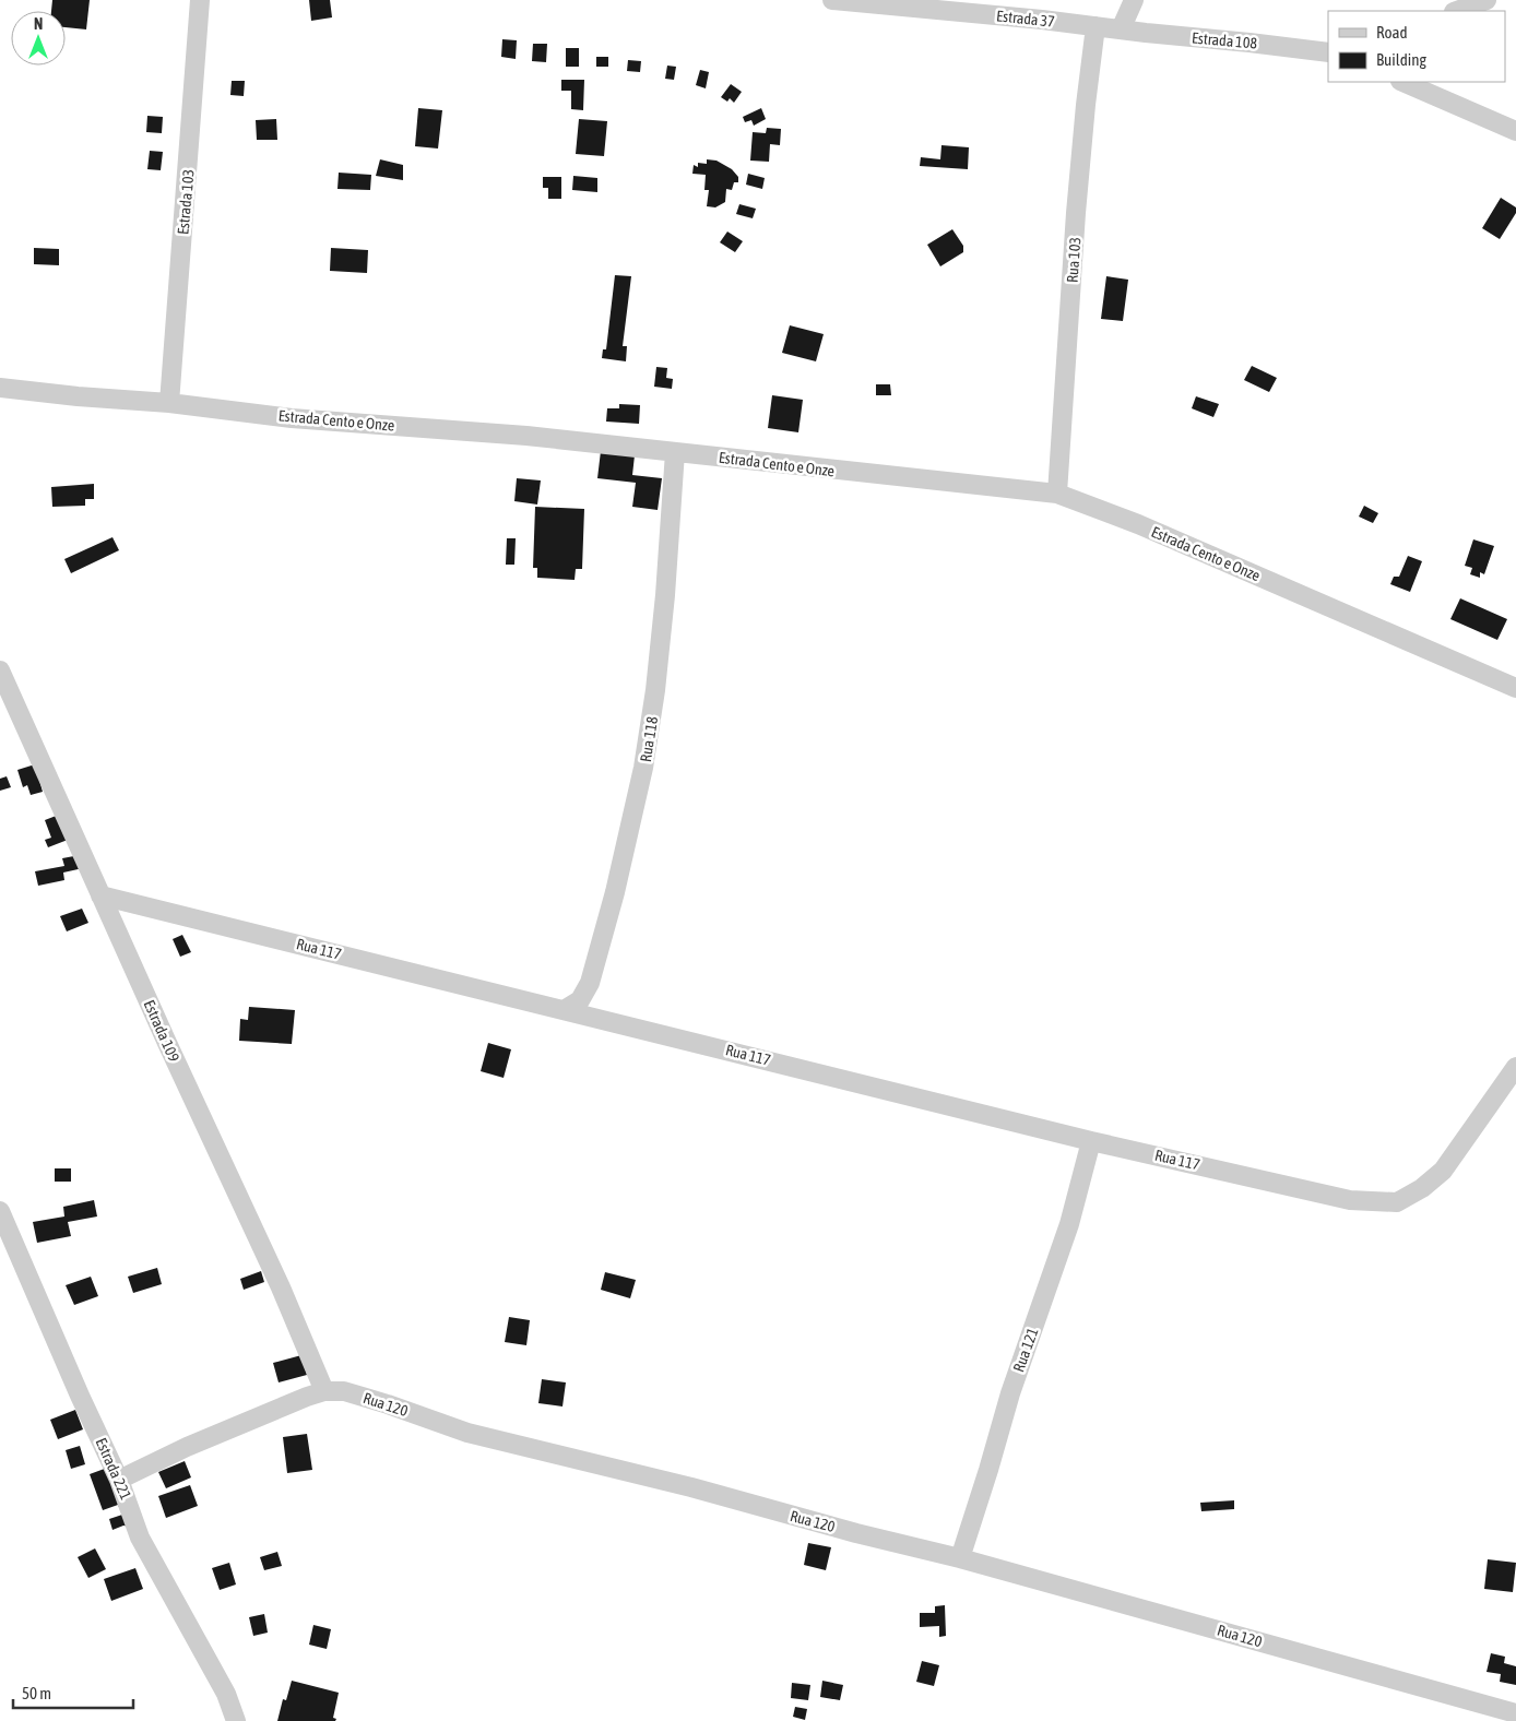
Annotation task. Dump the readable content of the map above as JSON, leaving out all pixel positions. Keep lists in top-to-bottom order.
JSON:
{
  "streets": {
    "street": [
      "Estrada 37",
      "Estrada 108",
      "Estrada 103",
      "Rua 103",
      "Estrada Cento e Onze",
      "Rua 118",
      "Rua 117",
      "Estrada 109",
      "Rua 121",
      "Rua 120",
      "Estrada 221"
    ]
  },
  "crossings": [
    ["Estrada 37", "Estrada 108"],
    ["Estrada 37", "Rua 103"],
    ["Estrada 103", "Estrada Cento e Onze"],
    ["Rua 103", "Estrada Cento e Onze"],
    ["Estrada Cento e Onze", "Rua 118"],
    ["Rua 118", "Rua 117"],
    ["Rua 117", "Estrada 109"],
    ["Rua 117", "Rua 121"],
    ["Estrada 109", "Rua 120"],
    ["Rua 121", "Rua 120"],
    ["Rua 120", "Estrada 221"]
  ],
  "legend": ["Road", "Building"],
  "scale_bar": "50 m",
  "north": "top"
}
